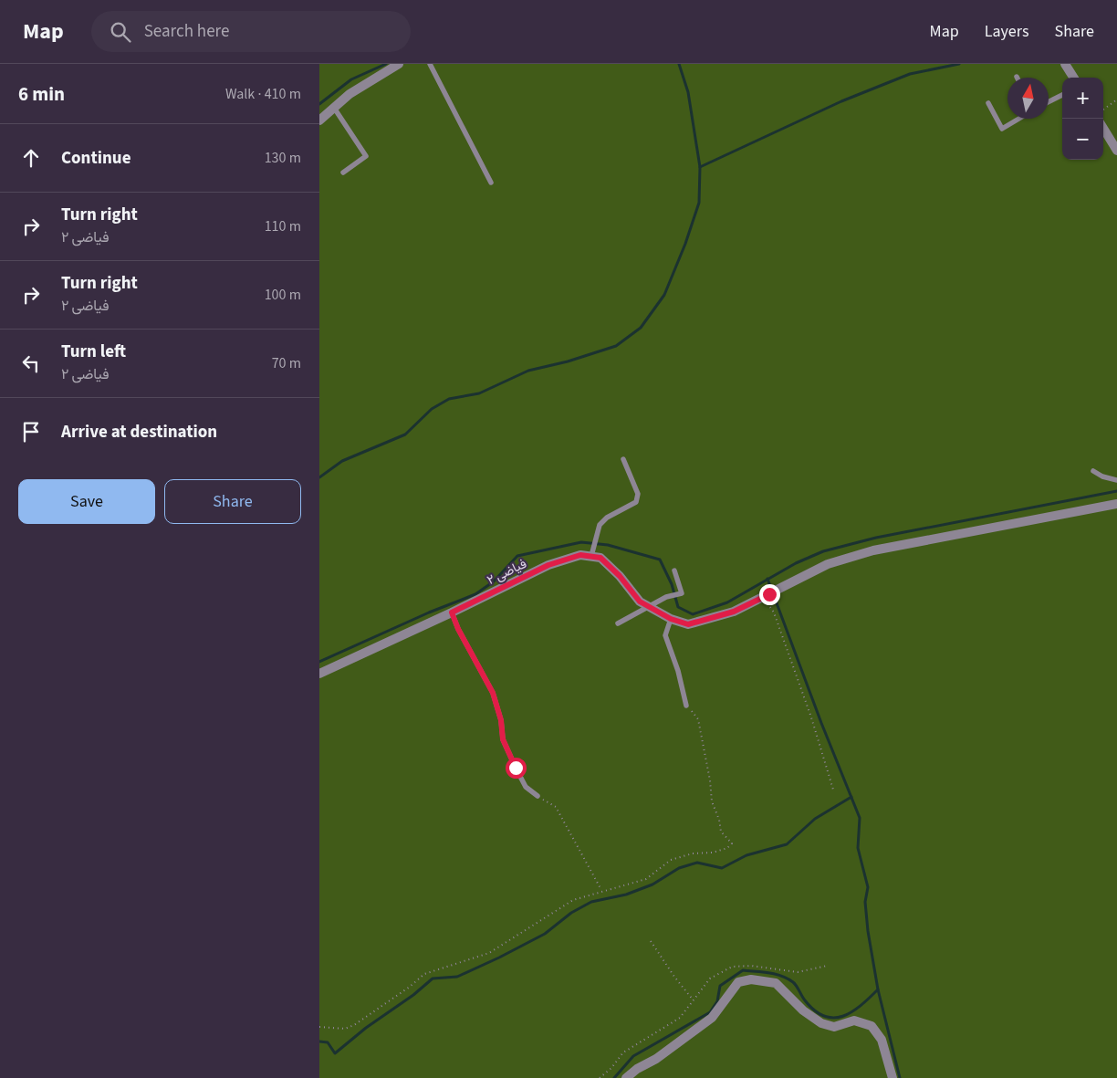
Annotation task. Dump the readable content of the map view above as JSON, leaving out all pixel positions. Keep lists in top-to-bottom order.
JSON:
{
  "streets": {
    "street": ["فیاضی ۲"]
  },
  "north": "top",
  "page": {
    "header": "Map",
    "search": "Search here",
    "nav": ["Map", "Layers", "Share"],
    "heading": ["6 min", "Walk · 410 m"],
    "map_buttons": ["+", "−"],
    "list": [
      ["Continue", "130 m"],
      ["Turn right", "فیاضی ۲", "110 m"],
      ["Turn right", "فیاضی ۲", "100 m"],
      ["Turn left", "فیاضی ۲", "70 m"],
      "Arrive at destination"
    ],
    "buttons": ["Save", "Share"]
  }
}
